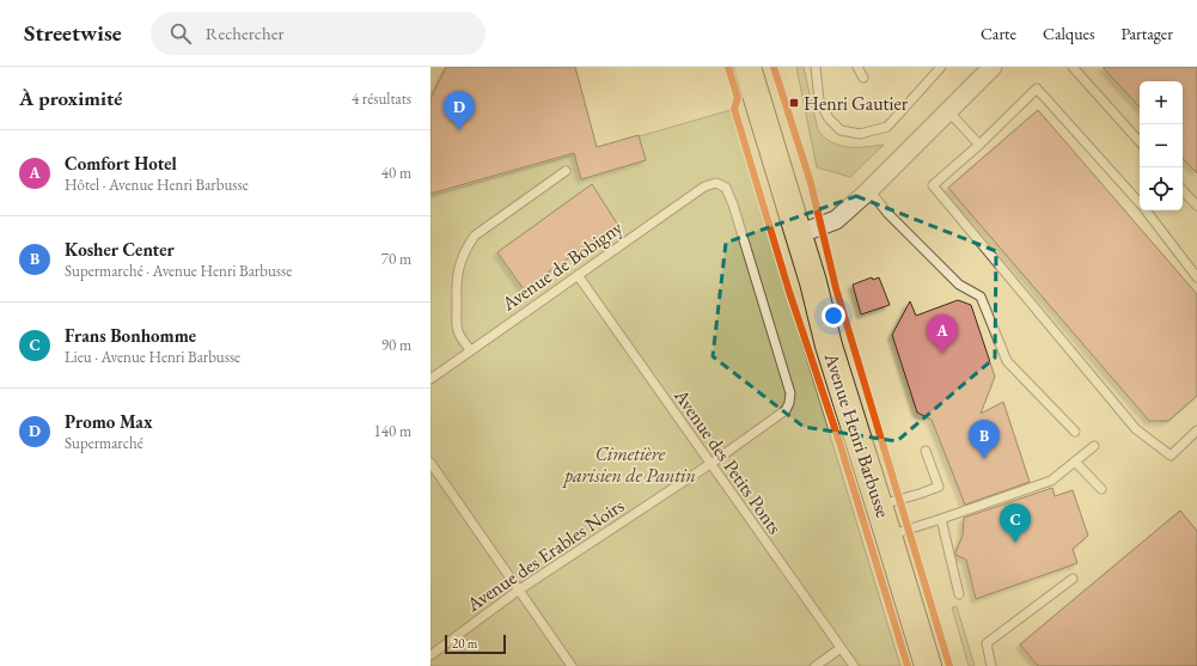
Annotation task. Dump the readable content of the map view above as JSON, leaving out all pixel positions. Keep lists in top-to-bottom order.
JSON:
{
  "streets": {
    "main road": ["Avenue Henri Barbusse"],
    "lane": ["Avenue de Bobigny", "Avenue des Petits Ponts", "Avenue des Erables Noirs"]
  },
  "crossings": [
    ["Avenue de Bobigny", "Avenue des Petits Ponts"],
    ["Avenue de Bobigny", "Avenue des Erables Noirs"],
    ["Avenue des Petits Ponts", "Avenue des Erables Noirs"]
  ],
  "parks": ["Cimetière parisien de Pantin"],
  "places": {
    "transit": ["Henri Gautier"]
  },
  "scale_bar": "20 m",
  "page": {
    "header": "Streetwise",
    "search": "Rechercher",
    "nav": ["Carte", "Calques", "Partager"],
    "heading": ["À proximité", "4 résultats"],
    "map_buttons": ["+", "−"],
    "pins": [
      "D",
      "A",
      "B",
      "C"
    ],
    "list": [
      {
        "mark": "A",
        "name": "Comfort Hotel",
        "note": "Hôtel · Avenue Henri Barbusse",
        "value": "40 m"
      },
      {
        "mark": "B",
        "name": "Kosher Center",
        "note": "Supermarché · Avenue Henri Barbusse",
        "value": "70 m"
      },
      {
        "mark": "C",
        "name": "Frans Bonhomme",
        "note": "Lieu · Avenue Henri Barbusse",
        "value": "90 m"
      },
      {
        "mark": "D",
        "name": "Promo Max",
        "note": "Supermarché",
        "value": "140 m"
      }
    ],
    "scale": "20 m"
  }
}
